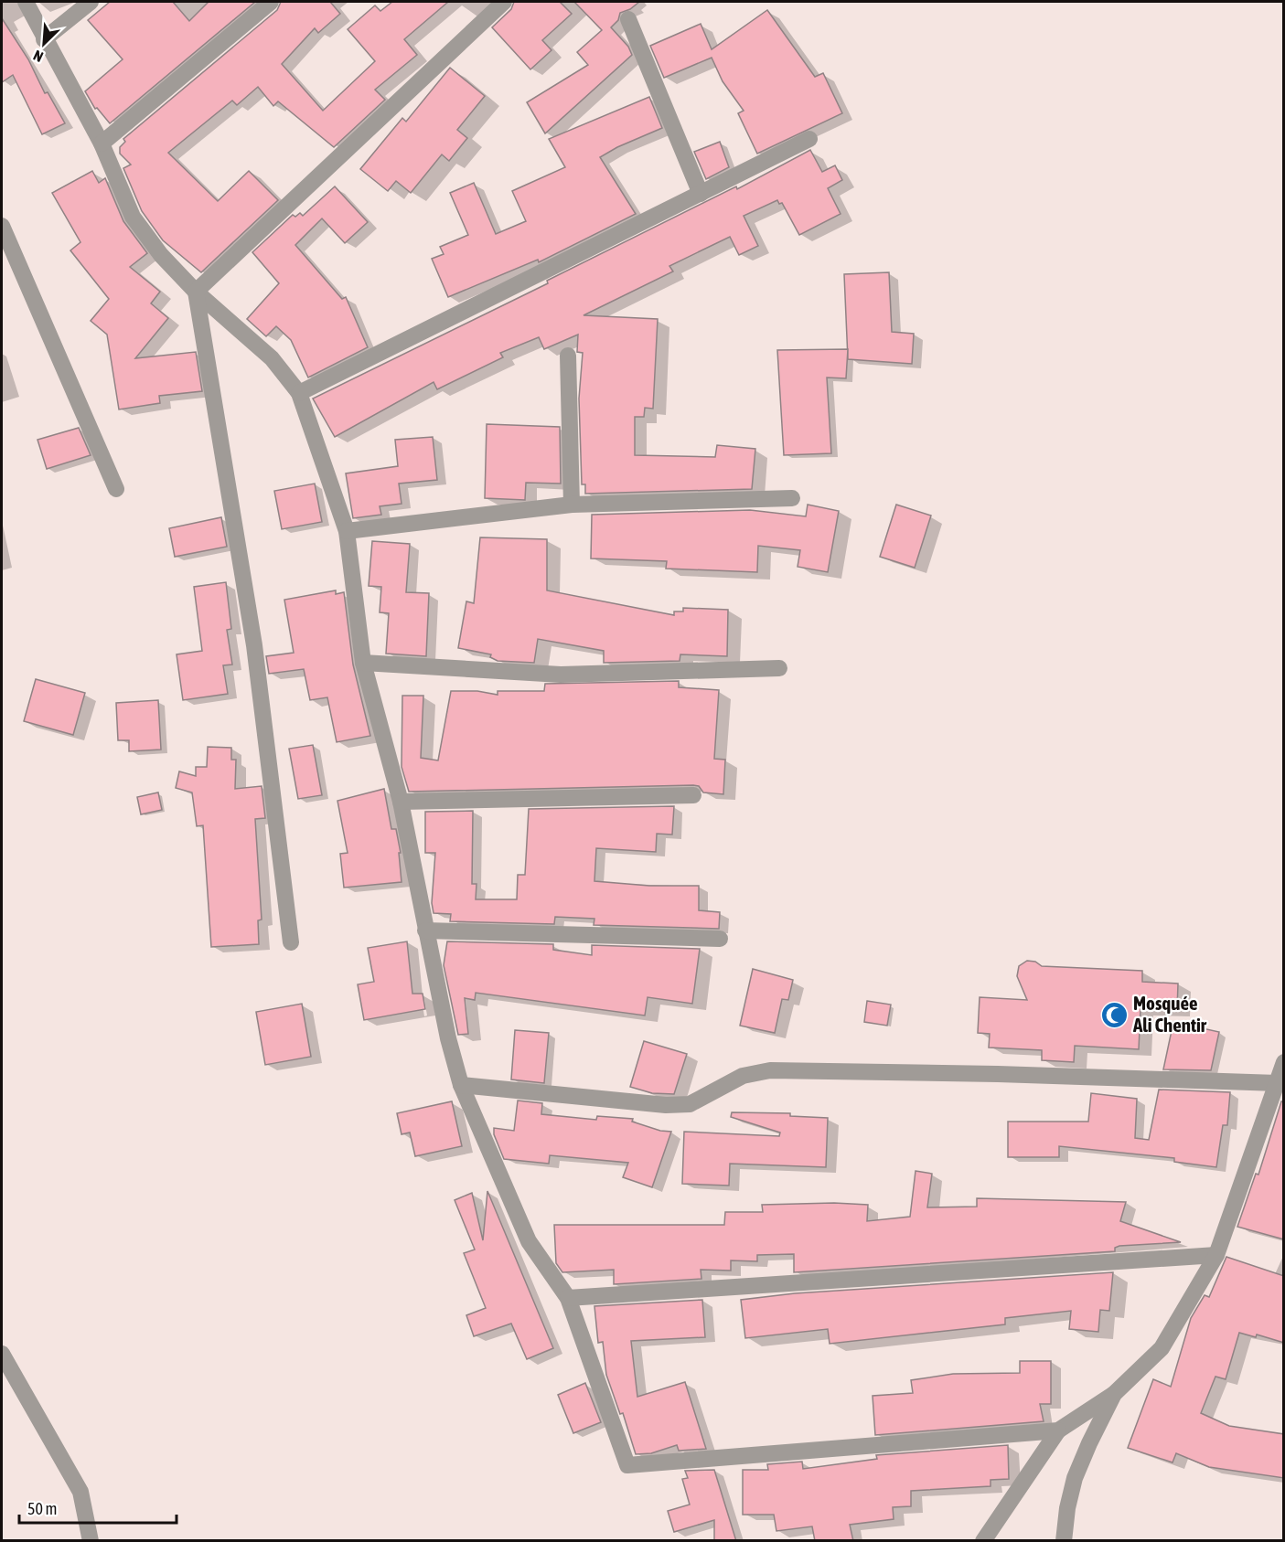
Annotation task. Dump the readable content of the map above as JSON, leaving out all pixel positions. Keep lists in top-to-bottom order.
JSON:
{
  "places": {
    "mosque": ["Mosquée Ali Chentir"]
  },
  "scale_bar": "50 m",
  "north": "bottom left"
}
